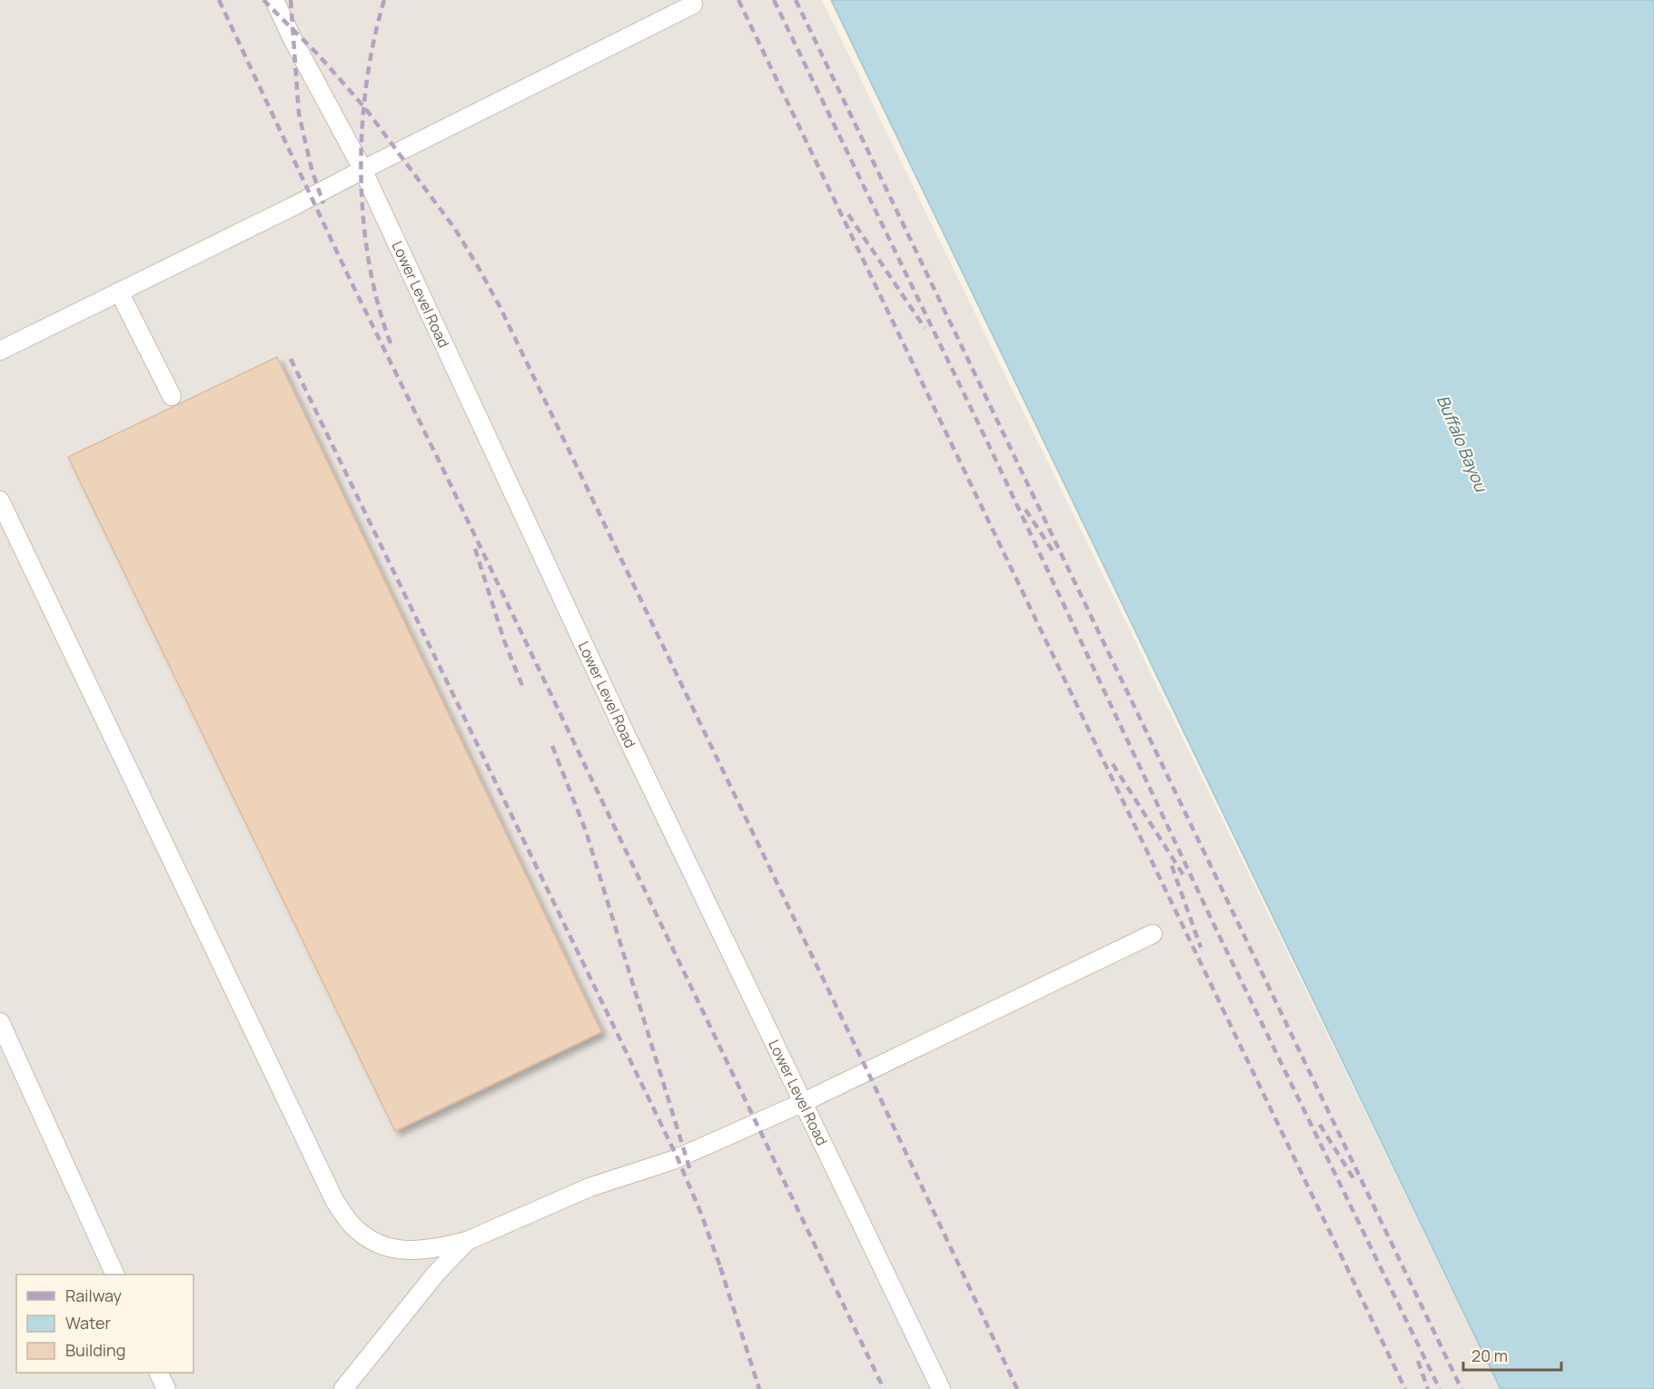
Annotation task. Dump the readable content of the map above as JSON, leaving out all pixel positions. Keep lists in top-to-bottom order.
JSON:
{
  "streets": {
    "lane": ["Lower Level Road"]
  },
  "water": ["Buffalo Bayou"],
  "legend": ["Railway", "Water", "Building"],
  "scale_bar": "20 m"
}
